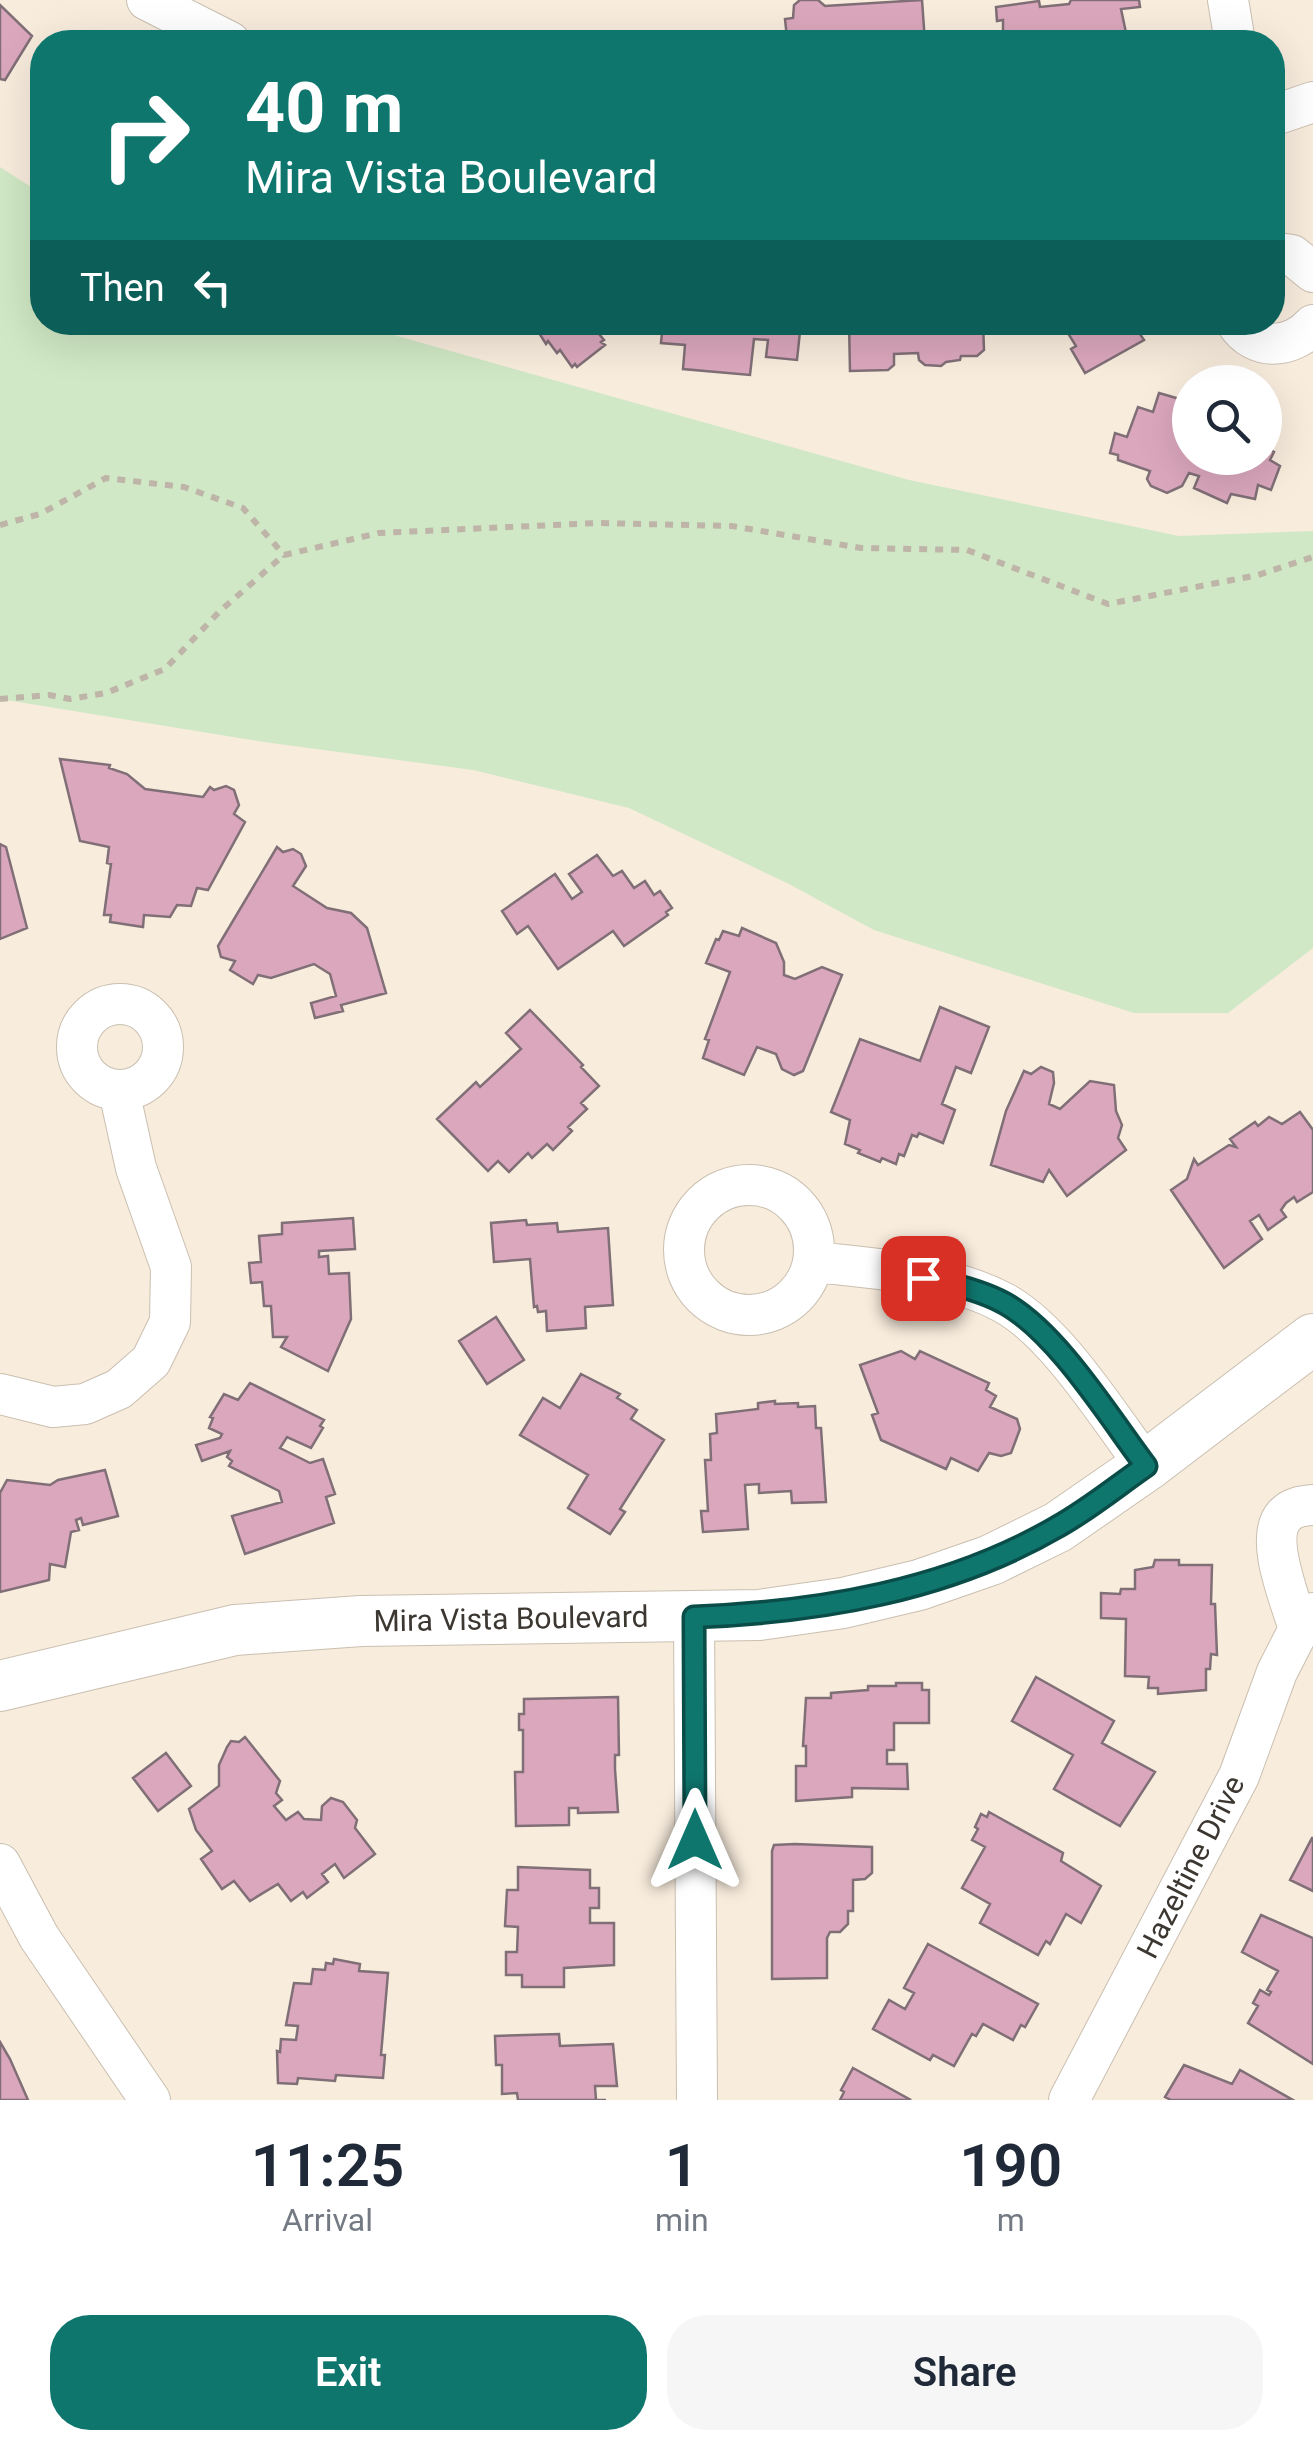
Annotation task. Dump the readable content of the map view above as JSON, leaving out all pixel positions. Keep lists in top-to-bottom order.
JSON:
{
  "streets": {
    "street": ["Mira Vista Boulevard", "Hazeltine Drive"]
  },
  "page": {
    "turn": ["40 m", "Mira Vista Boulevard"],
    "then": "Then",
    "eta": [
      "11:25",
      "Arrival",
      "1",
      "min",
      "190",
      "m"
    ],
    "buttons": ["Exit", "Share"]
  }
}
